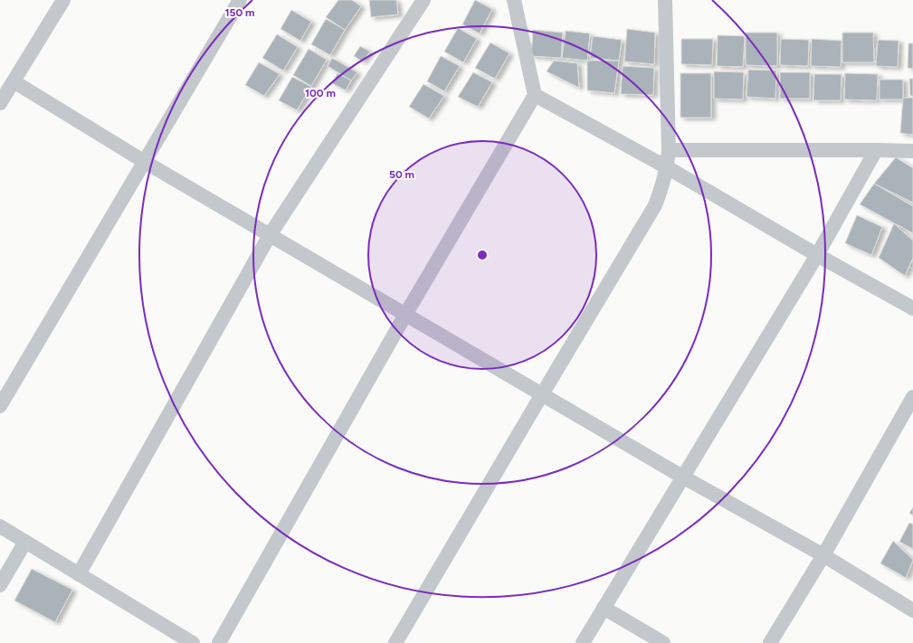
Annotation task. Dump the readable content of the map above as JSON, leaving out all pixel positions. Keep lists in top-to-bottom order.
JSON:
{
  "rings": ["150 m", "100 m", "50 m"]
}
